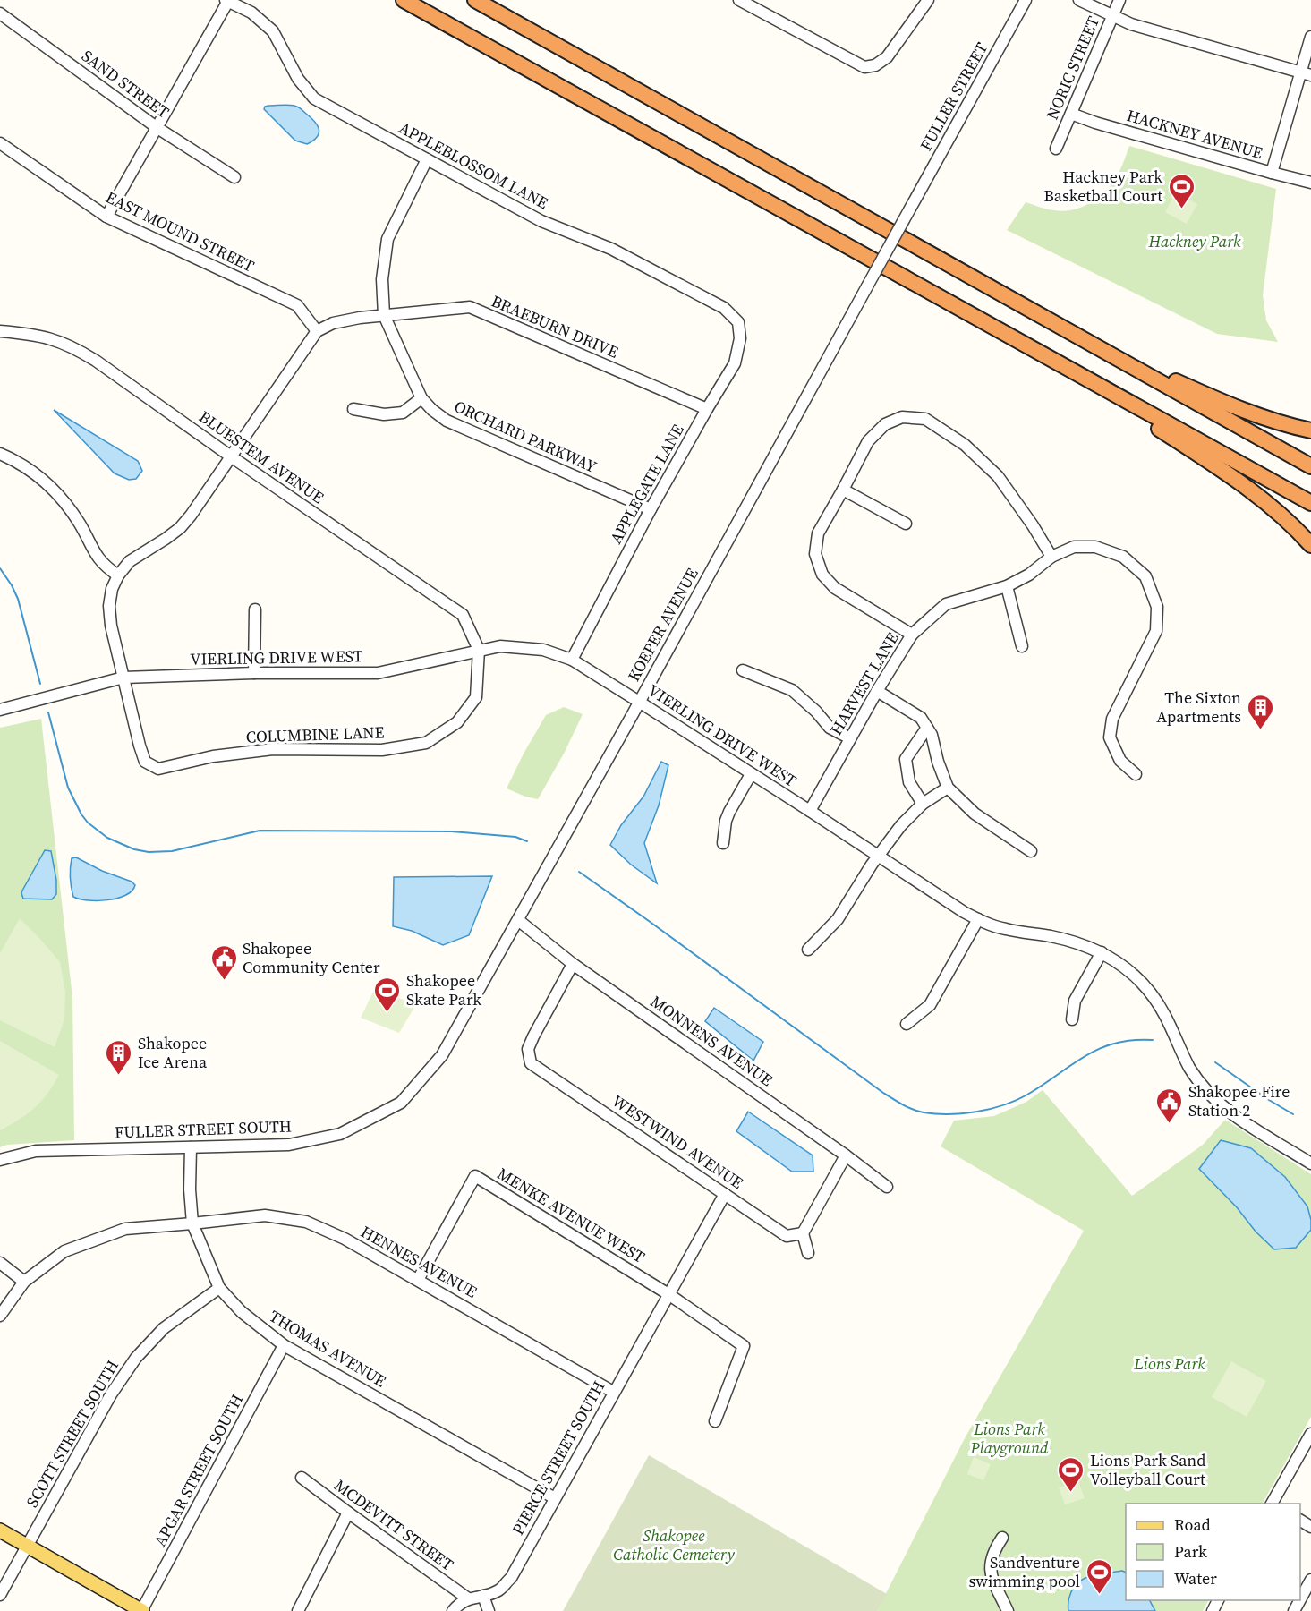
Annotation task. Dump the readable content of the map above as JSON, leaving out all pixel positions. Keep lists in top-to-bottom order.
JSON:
{
  "streets": {
    "street": [
      "NORIC STREET",
      "SAND STREET",
      "FULLER STREET",
      "HACKNEY AVENUE",
      "APPLEBLOSSOM LANE",
      "EAST MOUND STREET",
      "BRAEBURN DRIVE",
      "ORCHARD PARKWAY",
      "BLUESTEM AVENUE",
      "APPLEGATE LANE",
      "KOEPER AVENUE",
      "VIERLING DRIVE WEST",
      "HARVEST LANE",
      "COLUMBINE LANE",
      "MONNENS AVENUE",
      "FULLER STREET SOUTH",
      "WESTWIND AVENUE",
      "MENKE AVENUE WEST",
      "HENNES AVENUE",
      "THOMAS AVENUE",
      "SCOTT STREET SOUTH",
      "PIERCE STREET SOUTH",
      "APGAR STREET SOUTH",
      "MCDEVITT STREET"
    ]
  },
  "crossings": [
    ["NORIC STREET", "HACKNEY AVENUE"],
    ["FULLER STREET", "KOEPER AVENUE"],
    ["APPLEBLOSSOM LANE", "ORCHARD PARKWAY"],
    ["APPLEBLOSSOM LANE", "APPLEGATE LANE"],
    ["EAST MOUND STREET", "BRAEBURN DRIVE"],
    ["BRAEBURN DRIVE", "ORCHARD PARKWAY"],
    ["BRAEBURN DRIVE", "APPLEGATE LANE"],
    ["ORCHARD PARKWAY", "APPLEGATE LANE"],
    ["BLUESTEM AVENUE", "VIERLING DRIVE WEST"],
    ["BLUESTEM AVENUE", "COLUMBINE LANE"],
    ["APPLEGATE LANE", "VIERLING DRIVE WEST"],
    ["KOEPER AVENUE", "VIERLING DRIVE WEST"],
    ["KOEPER AVENUE", "MONNENS AVENUE"],
    ["KOEPER AVENUE", "FULLER STREET SOUTH"],
    ["VIERLING DRIVE WEST", "HARVEST LANE"],
    ["VIERLING DRIVE WEST", "COLUMBINE LANE"],
    ["MONNENS AVENUE", "WESTWIND AVENUE"],
    ["FULLER STREET SOUTH", "THOMAS AVENUE"],
    ["WESTWIND AVENUE", "PIERCE STREET SOUTH"],
    ["MENKE AVENUE WEST", "HENNES AVENUE"],
    ["MENKE AVENUE WEST", "PIERCE STREET SOUTH"],
    ["HENNES AVENUE", "THOMAS AVENUE"],
    ["HENNES AVENUE", "PIERCE STREET SOUTH"],
    ["THOMAS AVENUE", "SCOTT STREET SOUTH"],
    ["THOMAS AVENUE", "PIERCE STREET SOUTH"],
    ["THOMAS AVENUE", "APGAR STREET SOUTH"],
    ["PIERCE STREET SOUTH", "MCDEVITT STREET"]
  ],
  "parks": [
    "Hackney Park",
    "Lions Park",
    "Lions Park Playground",
    "Shakopee Catholic Cemetery"
  ],
  "places": {
    "sports": [
      "Hackney Park Basketball Court",
      "Shakopee Skate Park",
      "Lions Park Sand Volleyball Court",
      "Sandventure swimming pool"
    ],
    "building": ["The Sixton Apartments", "Shakopee Ice Arena"],
    "public building": ["Shakopee Community Center", "Shakopee Fire Station 2"]
  },
  "legend": ["Road", "Park", "Water"]
}
